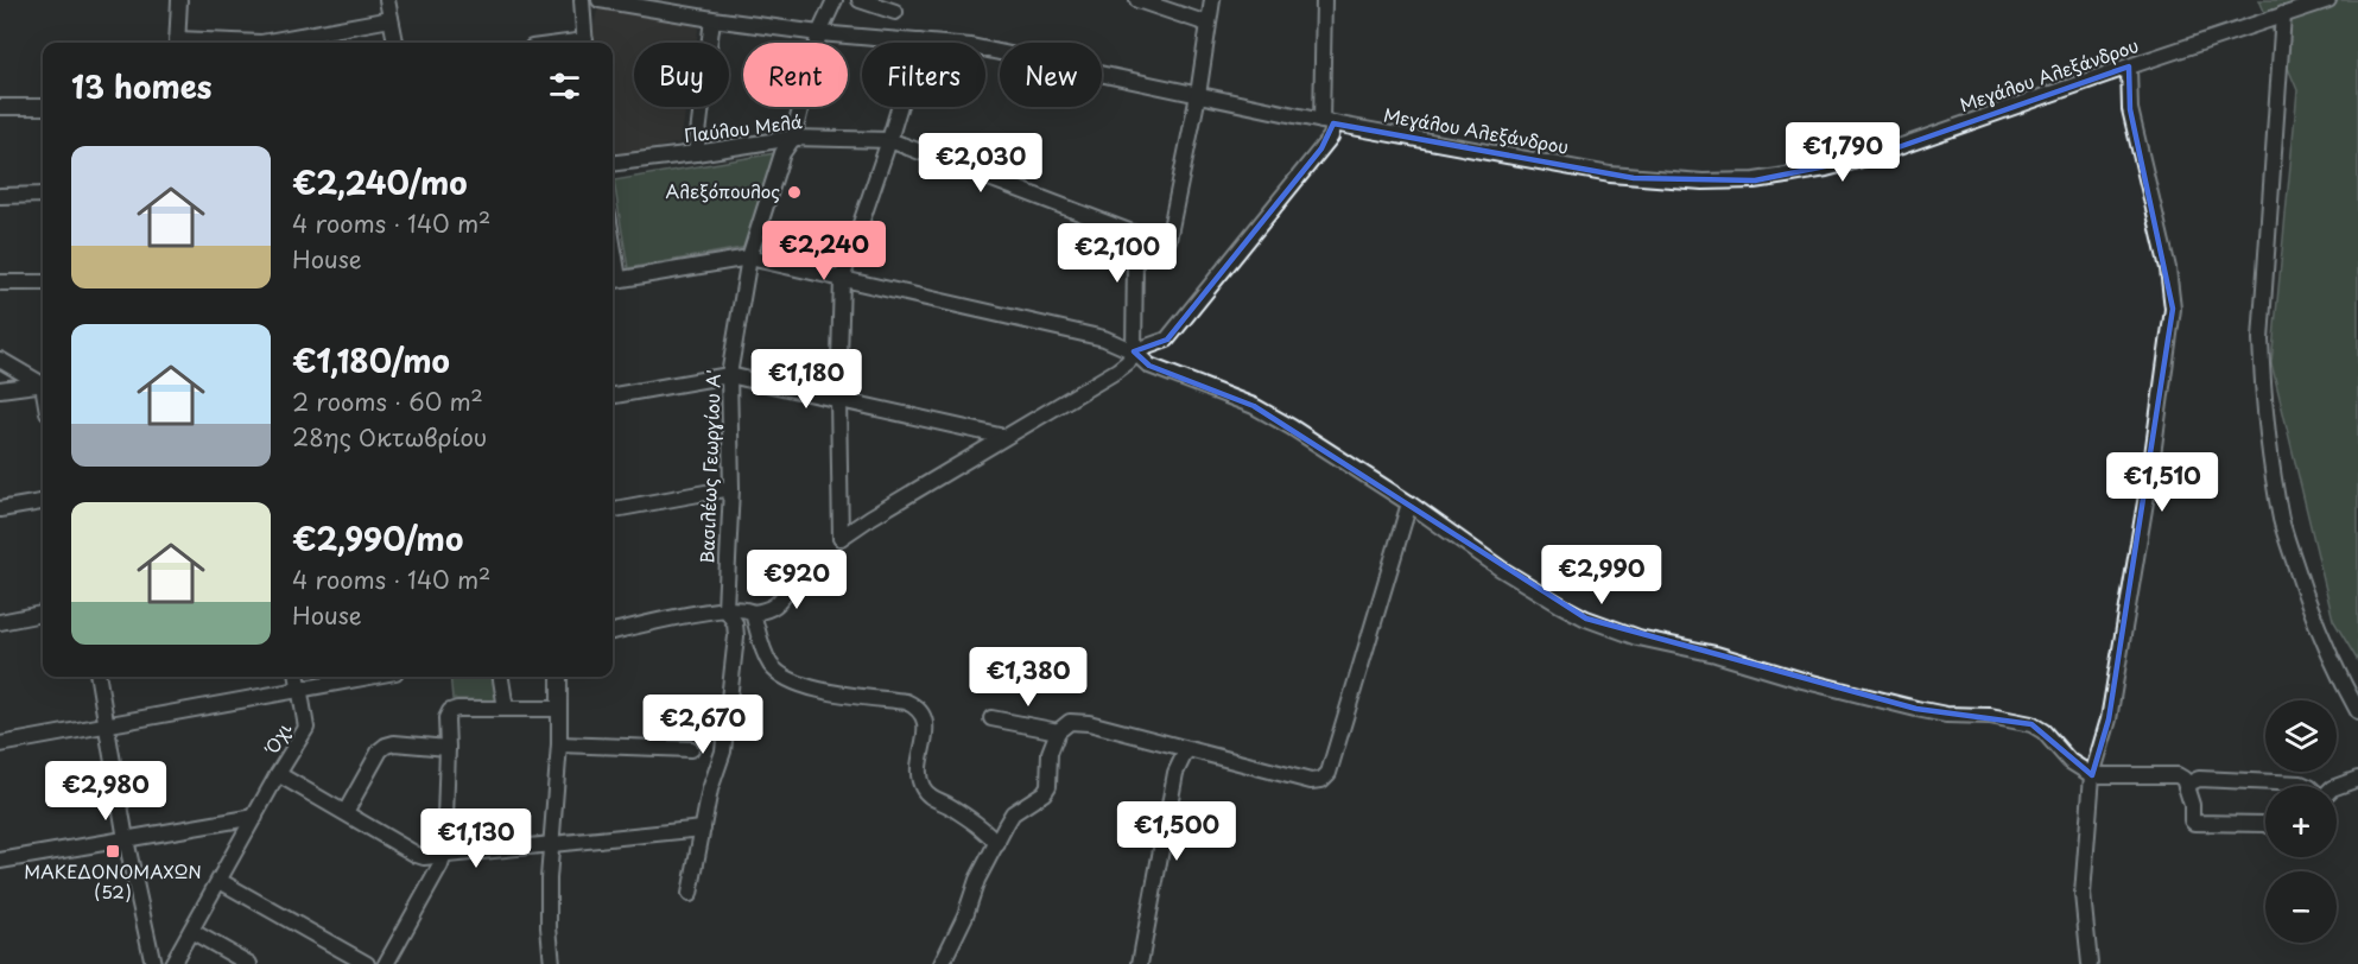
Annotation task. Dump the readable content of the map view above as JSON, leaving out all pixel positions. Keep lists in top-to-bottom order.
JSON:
{
  "streets": {
    "street": [
      "Μεγάλου Αλεξάνδρου",
      "Παύλου Μελά",
      "Βασιλέως Γεωργίου Α'",
      "Όχι"
    ]
  },
  "crossings": [
    ["Μεγάλου Αλεξάνδρου", "Παύλου Μελά"],
    ["Μεγάλου Αλεξάνδρου", "Βασιλέως Γεωργίου Α'"],
    ["Παύλου Μελά", "Βασιλέως Γεωργίου Α'"]
  ],
  "places": {
    "other": ["Αλεξόπουλος"],
    "transit": ["ΜΑΚΕΔΟΝΟΜΑΧΩΝ (52)"]
  },
  "page": {
    "chip": [
      "Buy",
      "Rent",
      "Filters",
      "New"
    ],
    "heading": "13 homes",
    "price": [
      "€1,790",
      "€2,030",
      "€2,240",
      "€2,100",
      "€1,180",
      "€1,510",
      "€2,990",
      "€920",
      "€1,380",
      "€2,670",
      "€2,980",
      "€1,500",
      "€1,130"
    ],
    "list": [
      {
        "name": "€2,240/mo",
        "note": "4 rooms · 140 m² · House"
      },
      {
        "name": "€1,180/mo",
        "note": "2 rooms · 60 m² · 28ης Οκτωβρίου"
      },
      {
        "name": "€2,990/mo",
        "note": "4 rooms · 140 m² · House"
      }
    ],
    "map_buttons": ["+", "−"]
  }
}
